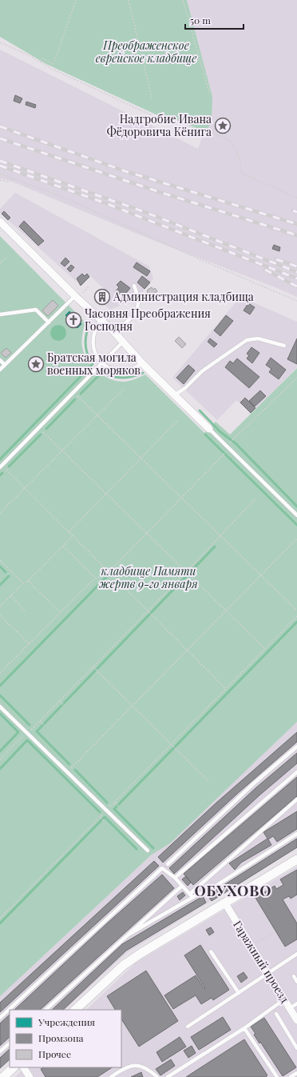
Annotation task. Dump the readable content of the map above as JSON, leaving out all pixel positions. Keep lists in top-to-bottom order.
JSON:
{
  "streets": {
    "street": ["Гаражный проезд"]
  },
  "districts": ["ОБУХОВО"],
  "parks": ["Преображенское еврейское кладбище", "кладбище Памяти жертв 9-го января"],
  "places": {
    "place": ["Надгробие Ивана Фёдоровича Кёнига", "Братская могила военных моряков"],
    "building": ["Администрация кладбища"],
    "church": ["Часовня Преображения Господня"]
  },
  "legend": ["Учреждения", "Промзона", "Прочее"],
  "scale_bar": "50 m"
}
